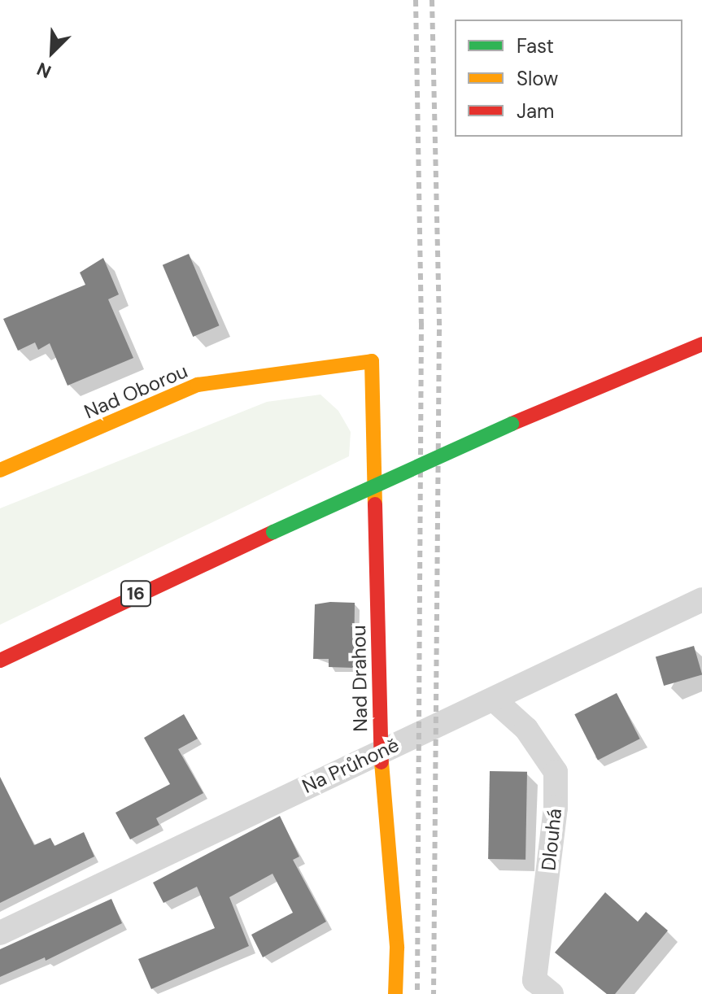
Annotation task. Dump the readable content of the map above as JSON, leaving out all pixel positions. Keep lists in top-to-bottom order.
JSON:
{
  "streets": {
    "street": [
      "Nad Oborou",
      "16",
      "Nad Drahou",
      "Na Průhoně",
      "Dlouhá"
    ]
  },
  "crossings": [
    ["Nad Oborou", "Nad Drahou"],
    ["Nad Drahou", "Na Průhoně"],
    ["Na Průhoně", "Dlouhá"]
  ],
  "legend": ["Fast", "Slow", "Jam"],
  "north": "bottom left"
}
